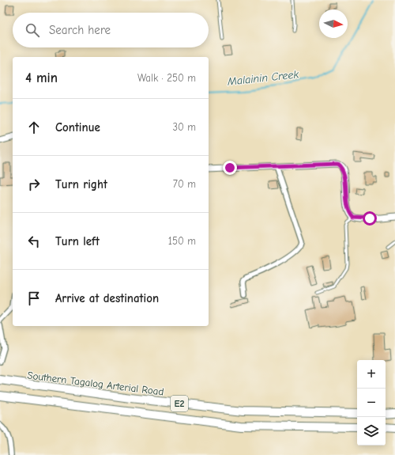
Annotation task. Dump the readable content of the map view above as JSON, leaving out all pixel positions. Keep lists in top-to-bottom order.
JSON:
{
  "streets": {
    "highway": ["Southern Tagalog Arterial Road", "E2"]
  },
  "water": ["Malainin Creek"],
  "north": "right",
  "page": {
    "search": "Search here",
    "heading": ["4 min", "Walk · 250 m"],
    "list": [
      ["Continue", "30 m"],
      ["Turn right", "70 m"],
      ["Turn left", "150 m"],
      "Arrive at destination"
    ],
    "map_buttons": ["+", "−"]
  }
}
